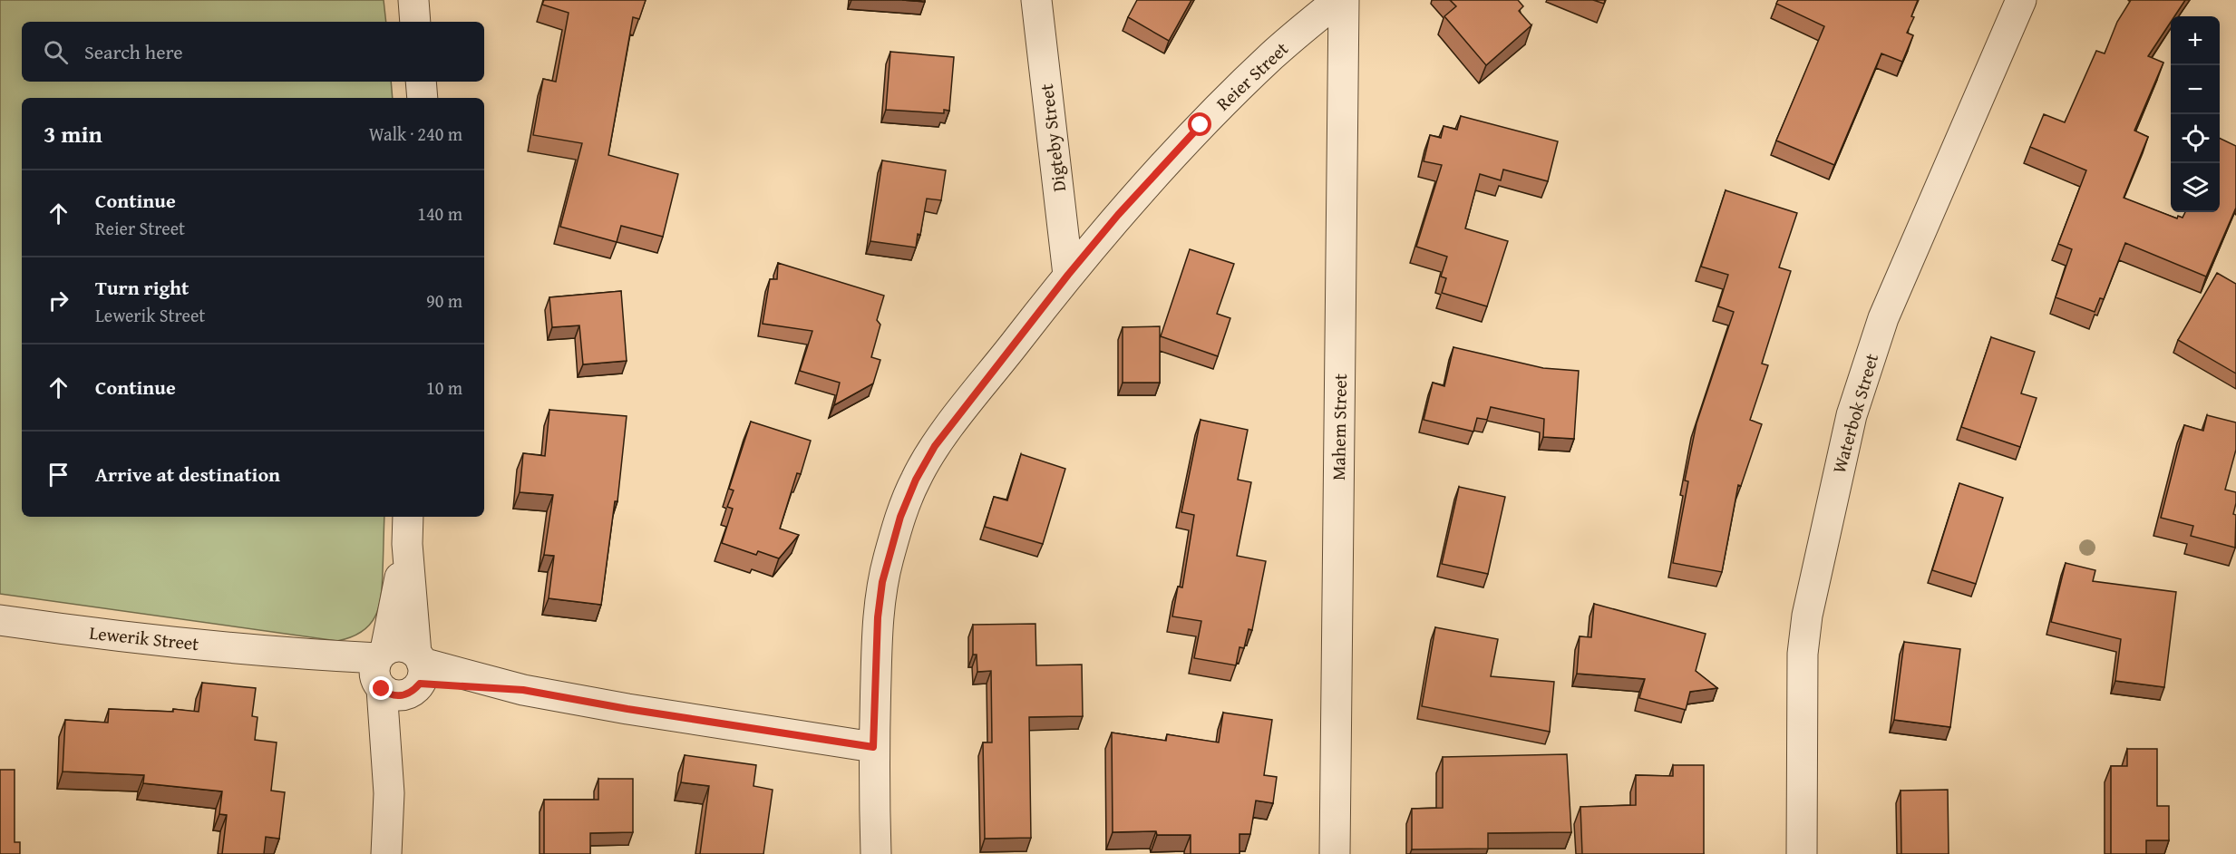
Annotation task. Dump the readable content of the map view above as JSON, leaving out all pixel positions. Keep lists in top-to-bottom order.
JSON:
{
  "streets": {
    "street": [
      "Reier Street",
      "Digteby Street",
      "Waterbok Street",
      "Mahem Street",
      "Lewerik Street"
    ]
  },
  "crossings": [
    ["Reier Street", "Digteby Street"]
  ],
  "page": {
    "map_buttons": ["+", "−"],
    "search": "Search here",
    "heading": ["3 min", "Walk · 240 m"],
    "list": [
      ["Continue", "Reier Street", "140 m"],
      ["Turn right", "Lewerik Street", "90 m"],
      ["Continue", "10 m"],
      "Arrive at destination"
    ]
  }
}
